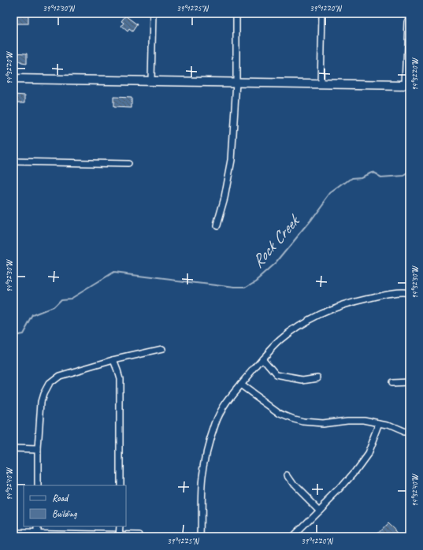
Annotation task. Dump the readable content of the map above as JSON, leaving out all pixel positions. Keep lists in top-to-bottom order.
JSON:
{
  "water": ["Rock Creek"],
  "legend": ["Road", "Building"],
  "coordinates": [
    "39°12'30\"N",
    "39°12'25\"N",
    "39°12'20\"N",
    "94°32'20\"W",
    "94°32'30\"W",
    "94°32'40\"W"
  ]
}
